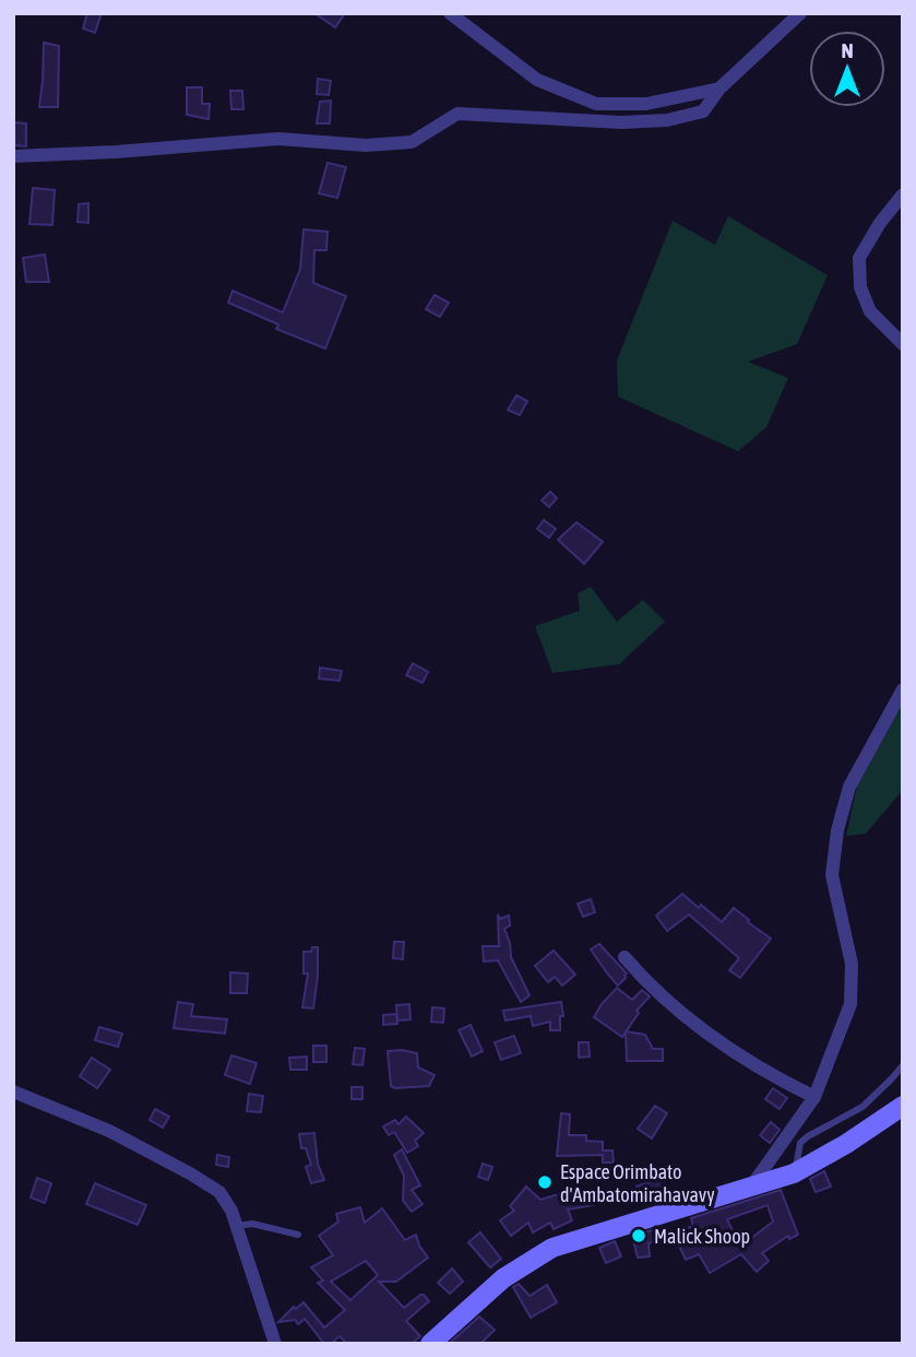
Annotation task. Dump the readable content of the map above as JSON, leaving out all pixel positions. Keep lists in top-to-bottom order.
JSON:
{
  "places": ["Espace Orimbato d'Ambatomirahavavy", "Malick Shoop"],
  "north": "top"
}
